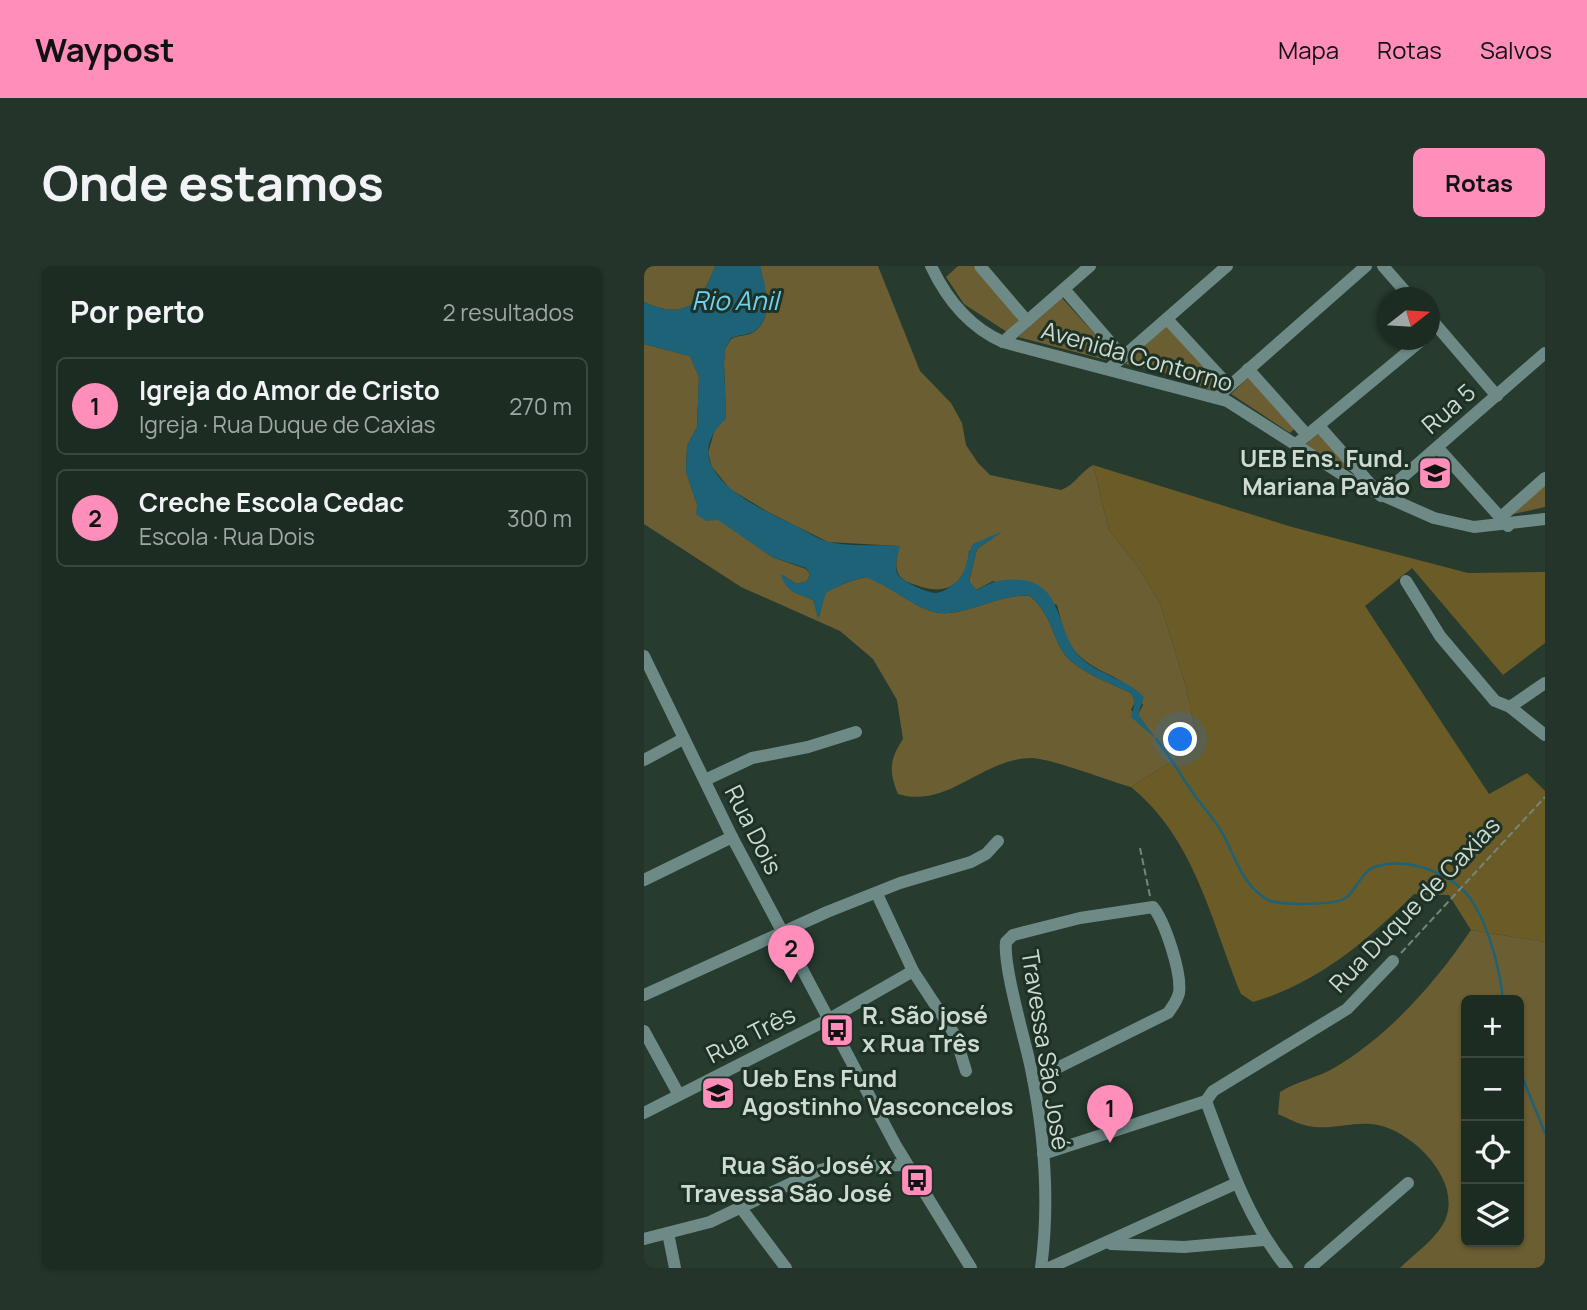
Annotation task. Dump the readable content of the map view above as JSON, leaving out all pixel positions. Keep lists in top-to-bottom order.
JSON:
{
  "streets": {
    "street": [
      "Avenida Contorno",
      "Rua 5",
      "Rua Dois",
      "Rua Duque de Caxias",
      "Rua Três",
      "Travessa São José"
    ]
  },
  "crossings": [
    ["Avenida Contorno", "Rua 5"],
    ["Rua Dois", "Rua Três"],
    ["Rua Duque de Caxias", "Travessa São José"]
  ],
  "water": ["Rio Anil"],
  "places": {
    "school or university": ["UEB Ens. Fund. Mariana Pavão", "Ueb Ens Fund Agostinho Vasconcelos"],
    "bus stop": ["R. São josé x Rua Três", "Rua São José x Travessa São José"]
  },
  "north": "right",
  "page": {
    "header": "Waypost",
    "nav": ["Mapa", "Rotas", "Salvos"],
    "buttons": "Rotas",
    "title": "Onde estamos",
    "heading": ["Por perto", "2 resultados"],
    "list": [
      {
        "mark": "1",
        "name": "Igreja do Amor de Cristo",
        "note": "Igreja · Rua Duque de Caxias",
        "value": "270 m"
      },
      {
        "mark": "2",
        "name": "Creche Escola Cedac",
        "note": "Escola · Rua Dois",
        "value": "300 m"
      }
    ],
    "pins": ["2", "1"],
    "map_buttons": ["+", "−"]
  }
}
